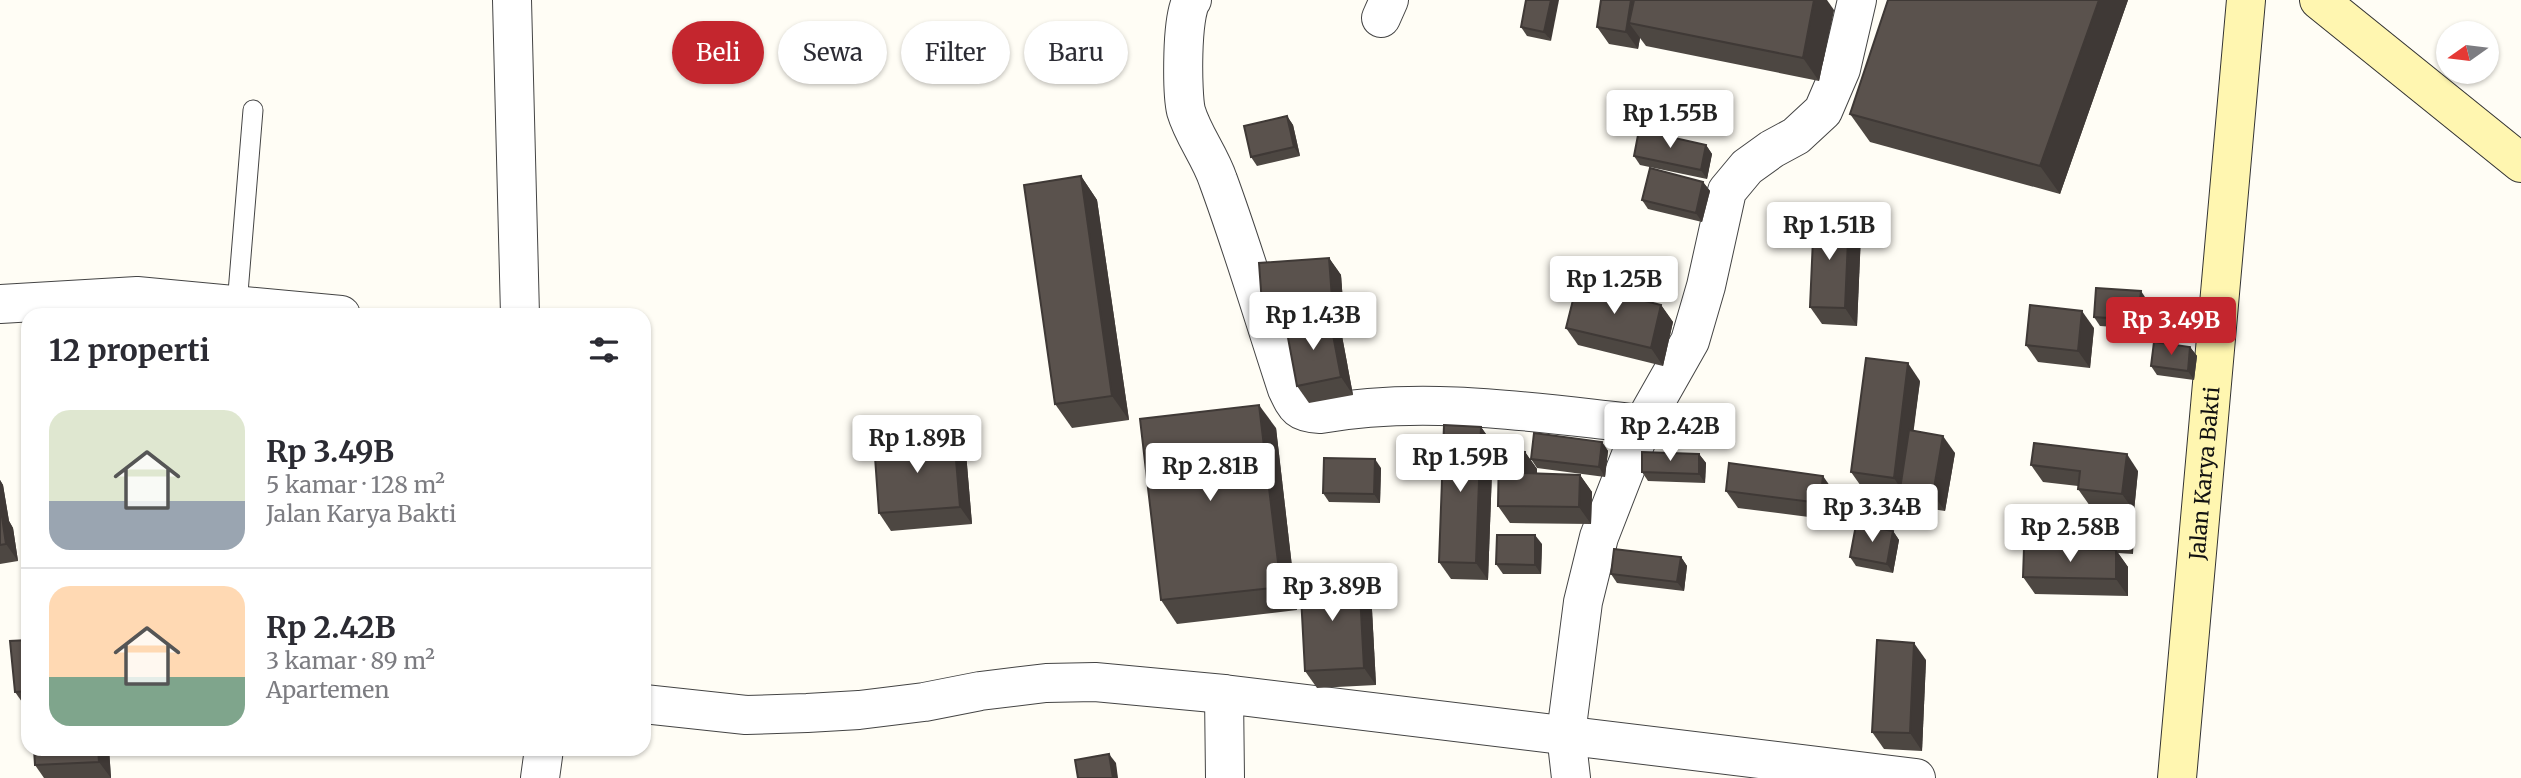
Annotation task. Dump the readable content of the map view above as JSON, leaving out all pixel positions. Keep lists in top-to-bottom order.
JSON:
{
  "streets": {
    "street": ["Jalan Karya Bakti"]
  },
  "north": "left",
  "page": {
    "chip": [
      "Beli",
      "Sewa",
      "Filter",
      "Baru"
    ],
    "price": [
      "Rp 1.55B",
      "Rp 1.51B",
      "Rp 1.25B",
      "Rp 1.43B",
      "Rp 3.49B",
      "Rp 2.42B",
      "Rp 1.89B",
      "Rp 1.59B",
      "Rp 2.81B",
      "Rp 3.34B",
      "Rp 2.58B",
      "Rp 3.89B"
    ],
    "heading": "12 properti",
    "list": [
      {
        "name": "Rp 3.49B",
        "note": "5 kamar · 128 m² · Jalan Karya Bakti"
      },
      {
        "name": "Rp 2.42B",
        "note": "3 kamar · 89 m² · Apartemen"
      }
    ]
  }
}
